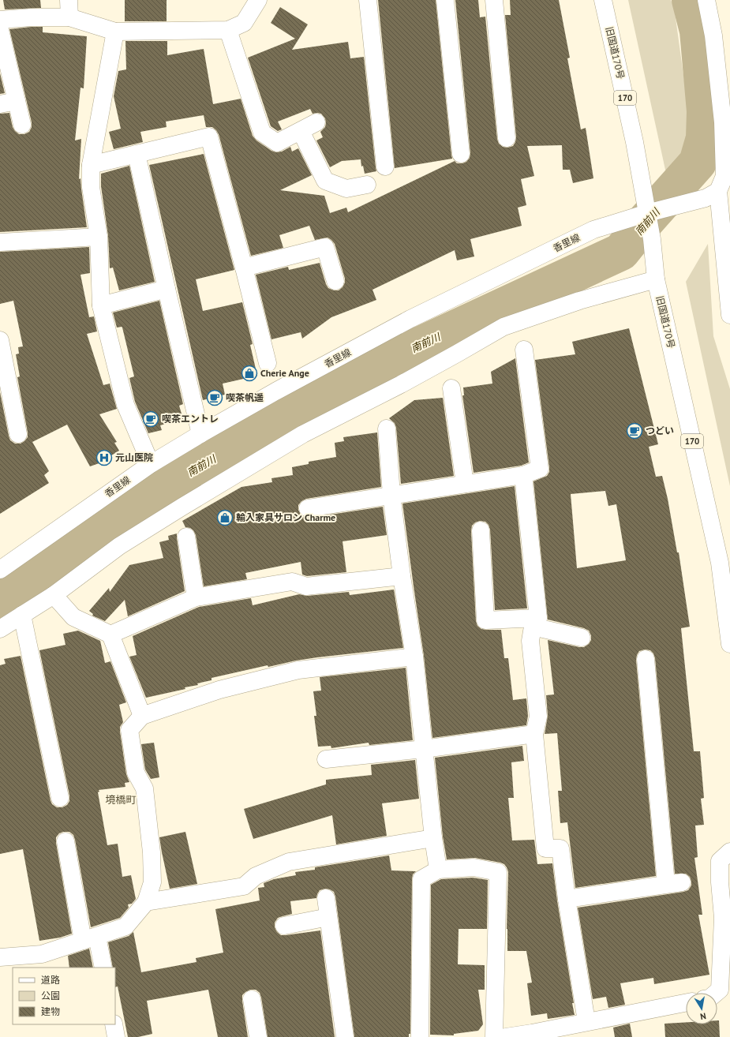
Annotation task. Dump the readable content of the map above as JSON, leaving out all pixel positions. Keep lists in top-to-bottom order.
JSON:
{
  "streets": {
    "main road": ["旧国道170号", "170", "香里線"]
  },
  "crossings": [
    ["旧国道170号", "香里線"]
  ],
  "districts": ["境橋町"],
  "water": ["南前川"],
  "places": {
    "shop": ["Cherie Ange", "輸入家具サロン Charme"],
    "cafe": ["喫茶帆遥", "喫茶エントレ", "つどい"],
    "hospital": ["元山医院"]
  },
  "legend": ["道路", "公園", "建物"],
  "north": "bottom"
}
